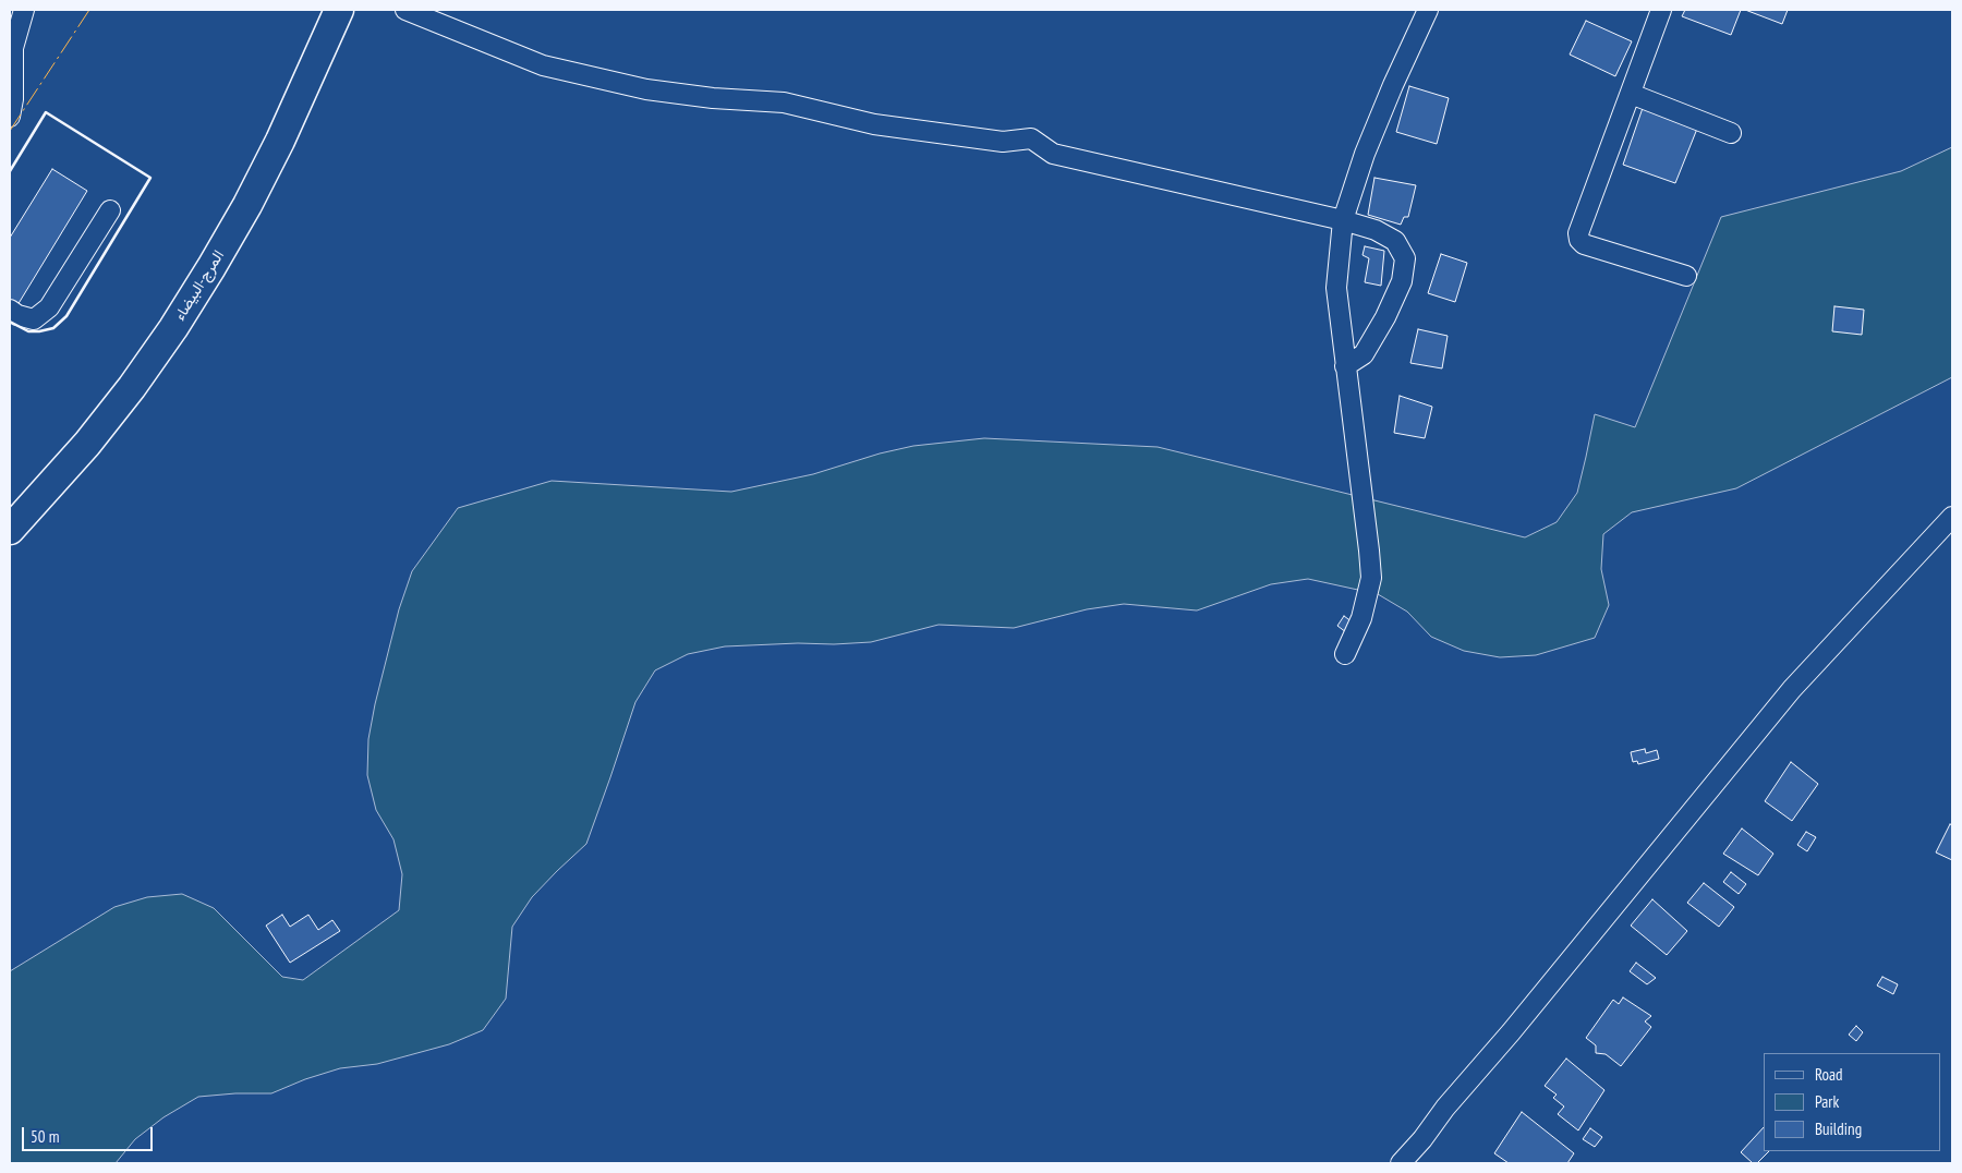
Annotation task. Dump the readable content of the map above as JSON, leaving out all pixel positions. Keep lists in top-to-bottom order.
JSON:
{
  "streets": {
    "highway": ["المرج-البيضاء"]
  },
  "legend": ["Road", "Park", "Building"],
  "scale_bar": "50 m"
}
